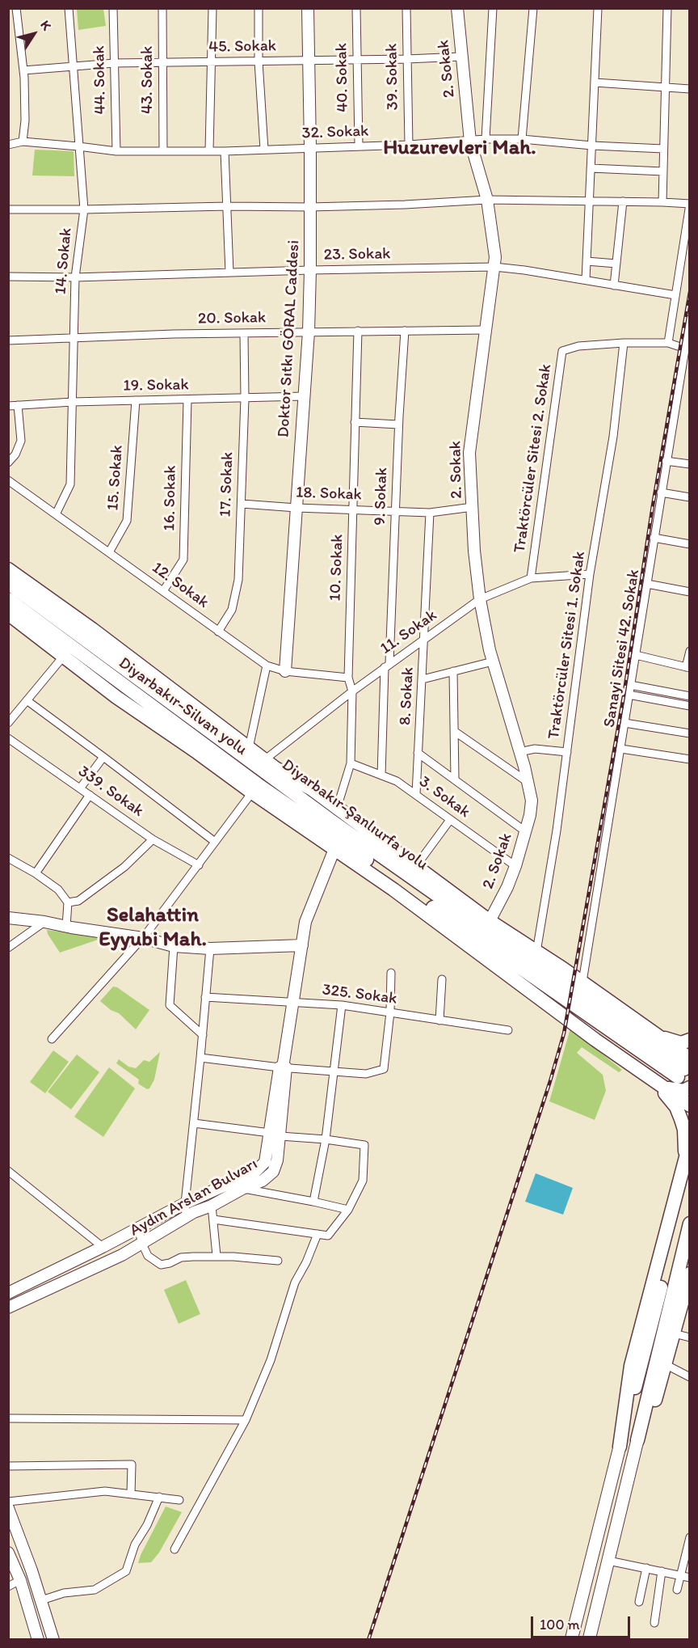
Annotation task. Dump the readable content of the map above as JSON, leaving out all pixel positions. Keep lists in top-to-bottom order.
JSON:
{
  "streets": {
    "highway": ["Diyarbakır-Silvan yolu", "Diyarbakır-Şanlıurfa yolu"],
    "street": [
      "45. Sokak",
      "2. Sokak",
      "39. Sokak",
      "40. Sokak",
      "44. Sokak",
      "43. Sokak",
      "32. Sokak",
      "23. Sokak",
      "14. Sokak",
      "20. Sokak",
      "Doktor Sıtkı GÖRAL Caddesi",
      "19. Sokak",
      "Traktörcüler Sitesi 2. Sokak",
      "15. Sokak",
      "17. Sokak",
      "18. Sokak",
      "9. Sokak",
      "16. Sokak",
      "10. Sokak",
      "12. Sokak",
      "11. Sokak",
      "Traktörcüler Sitesi 1. Sokak",
      "Sanayi Sitesi 42. Sokak",
      "8. Sokak",
      "339. Sokak",
      "3. Sokak",
      "325. Sokak",
      "Aydın Arslan Bulvarı"
    ]
  },
  "crossings": [
    ["45. Sokak", "2. Sokak"],
    ["45. Sokak", "39. Sokak"],
    ["45. Sokak", "40. Sokak"],
    ["45. Sokak", "44. Sokak"],
    ["45. Sokak", "43. Sokak"],
    ["45. Sokak", "14. Sokak"],
    ["45. Sokak", "Doktor Sıtkı GÖRAL Caddesi"],
    ["2. Sokak", "32. Sokak"],
    ["2. Sokak", "23. Sokak"],
    ["2. Sokak", "20. Sokak"],
    ["2. Sokak", "18. Sokak"],
    ["2. Sokak", "11. Sokak"],
    ["2. Sokak", "3. Sokak"],
    ["39. Sokak", "32. Sokak"],
    ["40. Sokak", "32. Sokak"],
    ["44. Sokak", "32. Sokak"],
    ["43. Sokak", "32. Sokak"],
    ["32. Sokak", "14. Sokak"],
    ["32. Sokak", "Doktor Sıtkı GÖRAL Caddesi"],
    ["23. Sokak", "14. Sokak"],
    ["23. Sokak", "Doktor Sıtkı GÖRAL Caddesi"],
    ["14. Sokak", "20. Sokak"],
    ["14. Sokak", "19. Sokak"],
    ["14. Sokak", "12. Sokak"],
    ["20. Sokak", "Doktor Sıtkı GÖRAL Caddesi"],
    ["20. Sokak", "17. Sokak"],
    ["20. Sokak", "9. Sokak"],
    ["20. Sokak", "10. Sokak"],
    ["Doktor Sıtkı GÖRAL Caddesi", "19. Sokak"],
    ["Doktor Sıtkı GÖRAL Caddesi", "18. Sokak"],
    ["Doktor Sıtkı GÖRAL Caddesi", "12. Sokak"],
    ["19. Sokak", "15. Sokak"],
    ["19. Sokak", "17. Sokak"],
    ["19. Sokak", "16. Sokak"],
    ["Traktörcüler Sitesi 2. Sokak", "11. Sokak"],
    ["Traktörcüler Sitesi 2. Sokak", "Traktörcüler Sitesi 1. Sokak"],
    ["Traktörcüler Sitesi 2. Sokak", "Sanayi Sitesi 42. Sokak"],
    ["15. Sokak", "12. Sokak"],
    ["17. Sokak", "18. Sokak"],
    ["17. Sokak", "12. Sokak"],
    ["18. Sokak", "9. Sokak"],
    ["18. Sokak", "10. Sokak"],
    ["18. Sokak", "8. Sokak"],
    ["9. Sokak", "11. Sokak"],
    ["9. Sokak", "3. Sokak"],
    ["16. Sokak", "12. Sokak"],
    ["10. Sokak", "12. Sokak"],
    ["10. Sokak", "11. Sokak"],
    ["10. Sokak", "3. Sokak"],
    ["11. Sokak", "Traktörcüler Sitesi 1. Sokak"],
    ["11. Sokak", "8. Sokak"],
    ["8. Sokak", "3. Sokak"]
  ],
  "districts": ["Huzurevleri Mah.", "Selahattin Eyyubi Mah."],
  "scale_bar": "100 m",
  "north": "top right"
}
